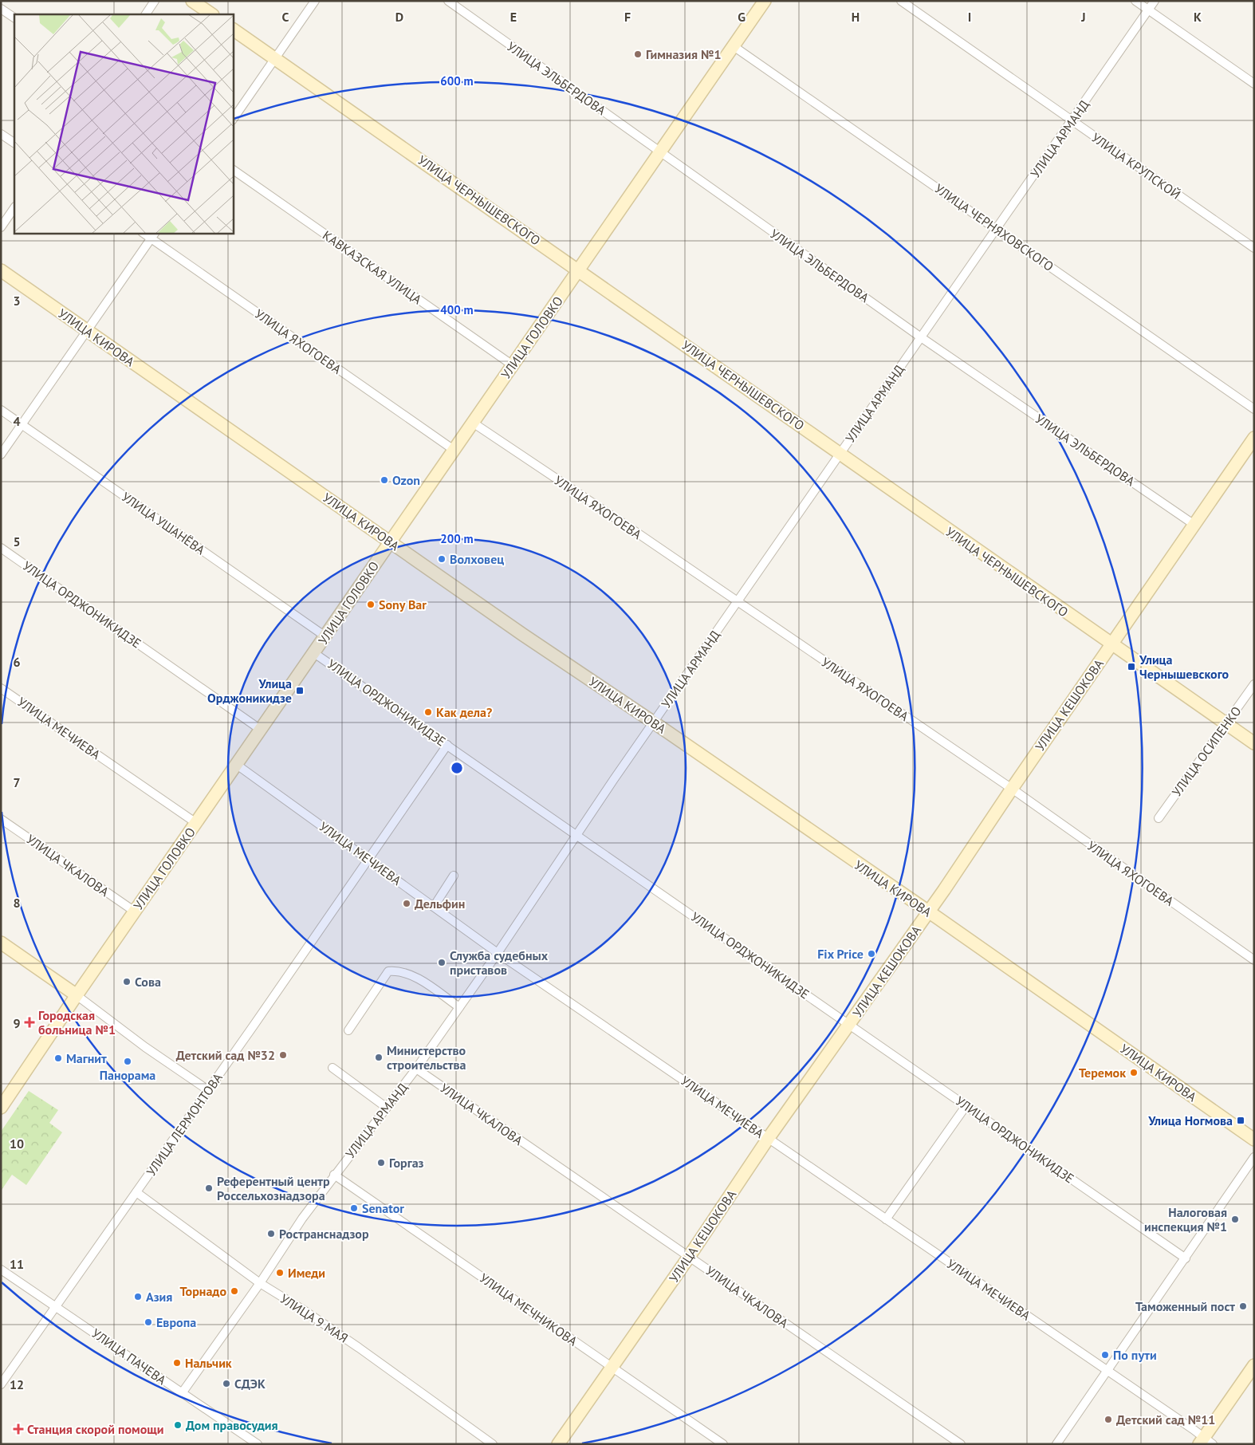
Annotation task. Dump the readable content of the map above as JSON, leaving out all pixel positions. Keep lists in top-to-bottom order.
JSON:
{
  "streets": {
    "street": [
      "УЛИЦА ЭЛЬБЕРДОВА",
      "УЛИЦА АРМАНД",
      "УЛИЦА КРУПСКОЙ",
      "УЛИЦА ЧЕРНЫШЕВСКОГО",
      "УЛИЦА ЧЕРНЯХОВСКОГО",
      "КАВКАЗСКАЯ УЛИЦА",
      "УЛИЦА КИРОВА",
      "УЛИЦА ГОЛОВКО",
      "УЛИЦА ЯХОГОЕВА",
      "УЛИЦА УШАНЁВА",
      "УЛИЦА ОРДЖОНИКИДЗЕ",
      "УЛИЦА КЕШОКОВА",
      "УЛИЦА МЕЧИЕВА",
      "УЛИЦА ОСИПЕНКО",
      "УЛИЦА ЧКАЛОВА",
      "УЛИЦА ЛЕРМОНТОВА",
      "УЛИЦА МЕЧНИКОВА",
      "УЛИЦА 9 МАЯ",
      "УЛИЦА ПАЧЕВА"
    ]
  },
  "crossings": [
    ["УЛИЦА ЭЛЬБЕРДОВА", "УЛИЦА АРМАНД"],
    ["УЛИЦА ЭЛЬБЕРДОВА", "УЛИЦА ГОЛОВКО"],
    ["УЛИЦА ЭЛЬБЕРДОВА", "УЛИЦА КЕШОКОВА"],
    ["УЛИЦА АРМАНД", "УЛИЦА КРУПСКОЙ"],
    ["УЛИЦА АРМАНД", "УЛИЦА ЧЕРНЫШЕВСКОГО"],
    ["УЛИЦА АРМАНД", "УЛИЦА ЧЕРНЯХОВСКОГО"],
    ["УЛИЦА АРМАНД", "УЛИЦА КИРОВА"],
    ["УЛИЦА АРМАНД", "УЛИЦА ЯХОГОЕВА"],
    ["УЛИЦА АРМАНД", "УЛИЦА ОРДЖОНИКИДЗЕ"],
    ["УЛИЦА АРМАНД", "УЛИЦА МЕЧИЕВА"],
    ["УЛИЦА АРМАНД", "УЛИЦА ЧКАЛОВА"],
    ["УЛИЦА АРМАНД", "УЛИЦА МЕЧНИКОВА"],
    ["УЛИЦА АРМАНД", "УЛИЦА 9 МАЯ"],
    ["УЛИЦА АРМАНД", "УЛИЦА ПАЧЕВА"],
    ["УЛИЦА ЧЕРНЫШЕВСКОГО", "УЛИЦА ГОЛОВКО"],
    ["УЛИЦА ЧЕРНЫШЕВСКОГО", "УЛИЦА КЕШОКОВА"],
    ["УЛИЦА ЧЕРНЫШЕВСКОГО", "УЛИЦА ОСИПЕНКО"],
    ["УЛИЦА ЧЕРНЯХОВСКОГО", "УЛИЦА ГОЛОВКО"],
    ["КАВКАЗСКАЯ УЛИЦА", "УЛИЦА ГОЛОВКО"],
    ["УЛИЦА КИРОВА", "УЛИЦА ГОЛОВКО"],
    ["УЛИЦА КИРОВА", "УЛИЦА КЕШОКОВА"],
    ["УЛИЦА ГОЛОВКО", "УЛИЦА ЯХОГОЕВА"],
    ["УЛИЦА ГОЛОВКО", "УЛИЦА УШАНЁВА"],
    ["УЛИЦА ГОЛОВКО", "УЛИЦА ОРДЖОНИКИДЗЕ"],
    ["УЛИЦА ГОЛОВКО", "УЛИЦА МЕЧИЕВА"],
    ["УЛИЦА ГОЛОВКО", "УЛИЦА ЧКАЛОВА"],
    ["УЛИЦА ЯХОГОЕВА", "УЛИЦА КЕШОКОВА"],
    ["УЛИЦА ОРДЖОНИКИДЗЕ", "УЛИЦА КЕШОКОВА"],
    ["УЛИЦА ОРДЖОНИКИДЗЕ", "УЛИЦА ЛЕРМОНТОВА"],
    ["УЛИЦА КЕШОКОВА", "УЛИЦА МЕЧИЕВА"],
    ["УЛИЦА КЕШОКОВА", "УЛИЦА ЧКАЛОВА"],
    ["УЛИЦА КЕШОКОВА", "УЛИЦА МЕЧНИКОВА"],
    ["УЛИЦА МЕЧИЕВА", "УЛИЦА ЛЕРМОНТОВА"],
    ["УЛИЦА ЛЕРМОНТОВА", "УЛИЦА 9 МАЯ"],
    ["УЛИЦА ЛЕРМОНТОВА", "УЛИЦА ПАЧЕВА"]
  ],
  "places": {
    "other": [
      "Гимназия №1",
      "Ozon",
      "Волховец",
      "Sony Bar",
      "Как дела?",
      "Дельфин",
      "Fix Price",
      "Служба судебных приставов",
      "Сова",
      "Детский сад №32",
      "Министерство строительства",
      "Магнит",
      "Панорама",
      "Теремок",
      "Горгаз",
      "Референтный центр Россельхознадзора",
      "Senator",
      "Налоговая инспекция №1",
      "Ространснадзор",
      "Имеди",
      "Торнадо",
      "Азия",
      "Таможенный пост",
      "Европа",
      "По пути",
      "Нальчик",
      "СДЭК",
      "Детский сад №11",
      "Дом правосудия"
    ],
    "transit": ["Улица Чернышевского", "Улица Орджоникидзе", "Улица Ногмова"],
    "health": ["Городская больница №1", "Станция скорой помощи"]
  },
  "grid": {
    "columns": [
      "C",
      "D",
      "E",
      "F",
      "G",
      "H",
      "I",
      "J",
      "K"
    ],
    "rows": [
      "3",
      "4",
      "5",
      "6",
      "7",
      "8",
      "9",
      "10",
      "11",
      "12"
    ]
  },
  "rings": ["600 m", "400 m", "200 m"]
}
